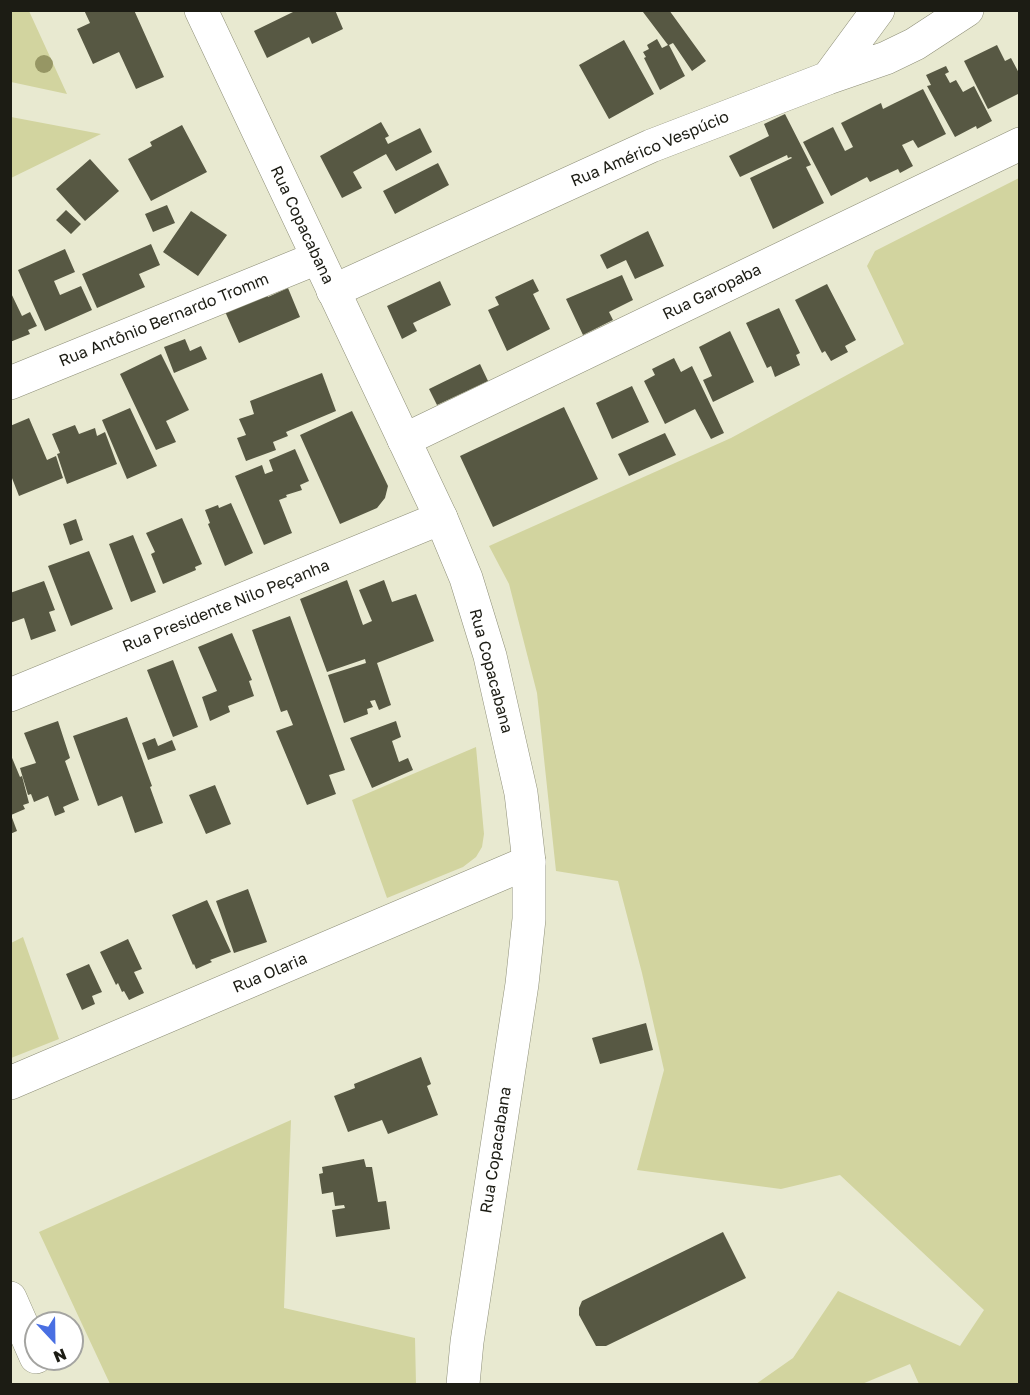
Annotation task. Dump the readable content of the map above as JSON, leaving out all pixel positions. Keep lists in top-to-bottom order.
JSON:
{
  "streets": {
    "street": [
      "Rua Américo Vespúcio",
      "Rua Copacabana",
      "Rua Garopaba",
      "Rua Antônio Bernardo Tromm",
      "Rua Presidente Nilo Peçanha",
      "Rua Olaria"
    ]
  },
  "crossings": [
    ["Rua Américo Vespúcio", "Rua Copacabana"],
    ["Rua Copacabana", "Rua Garopaba"],
    ["Rua Copacabana", "Rua Antônio Bernardo Tromm"],
    ["Rua Copacabana", "Rua Presidente Nilo Peçanha"],
    ["Rua Copacabana", "Rua Olaria"]
  ],
  "north": "bottom"
}
